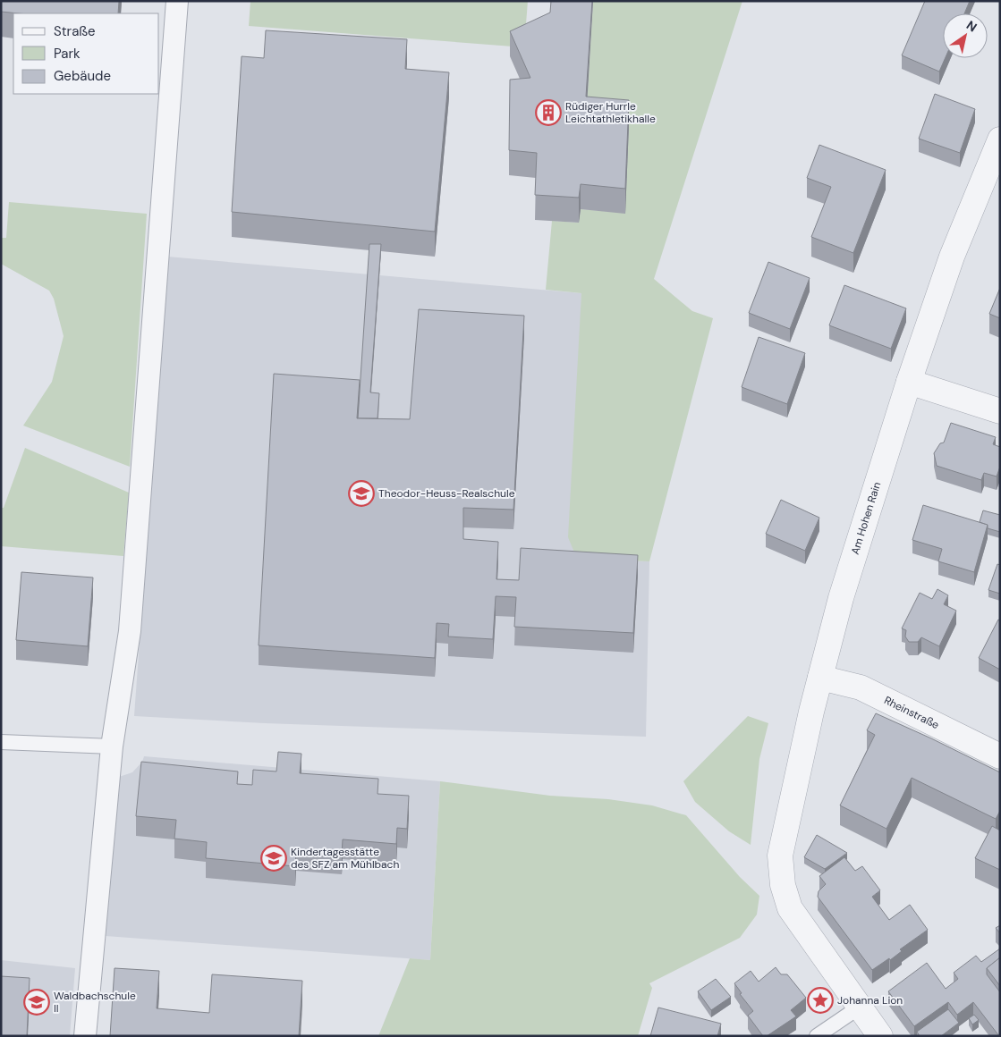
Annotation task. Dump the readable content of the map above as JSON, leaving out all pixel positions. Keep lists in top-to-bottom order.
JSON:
{
  "streets": {
    "street": ["Am Hohen Rain", "Rheinstraße"]
  },
  "crossings": [
    ["Am Hohen Rain", "Rheinstraße"]
  ],
  "places": {
    "building": ["Rüdiger Hurrle Leichtathletikhalle"],
    "school or university": ["Theodor-Heuss-Realschule", "Kindertagesstätte des SFZ am Mühlbach", "Waldbachschule II"],
    "place": ["Johanna Lion"]
  },
  "legend": ["Straße", "Park", "Gebäude"],
  "north": "top right"
}
